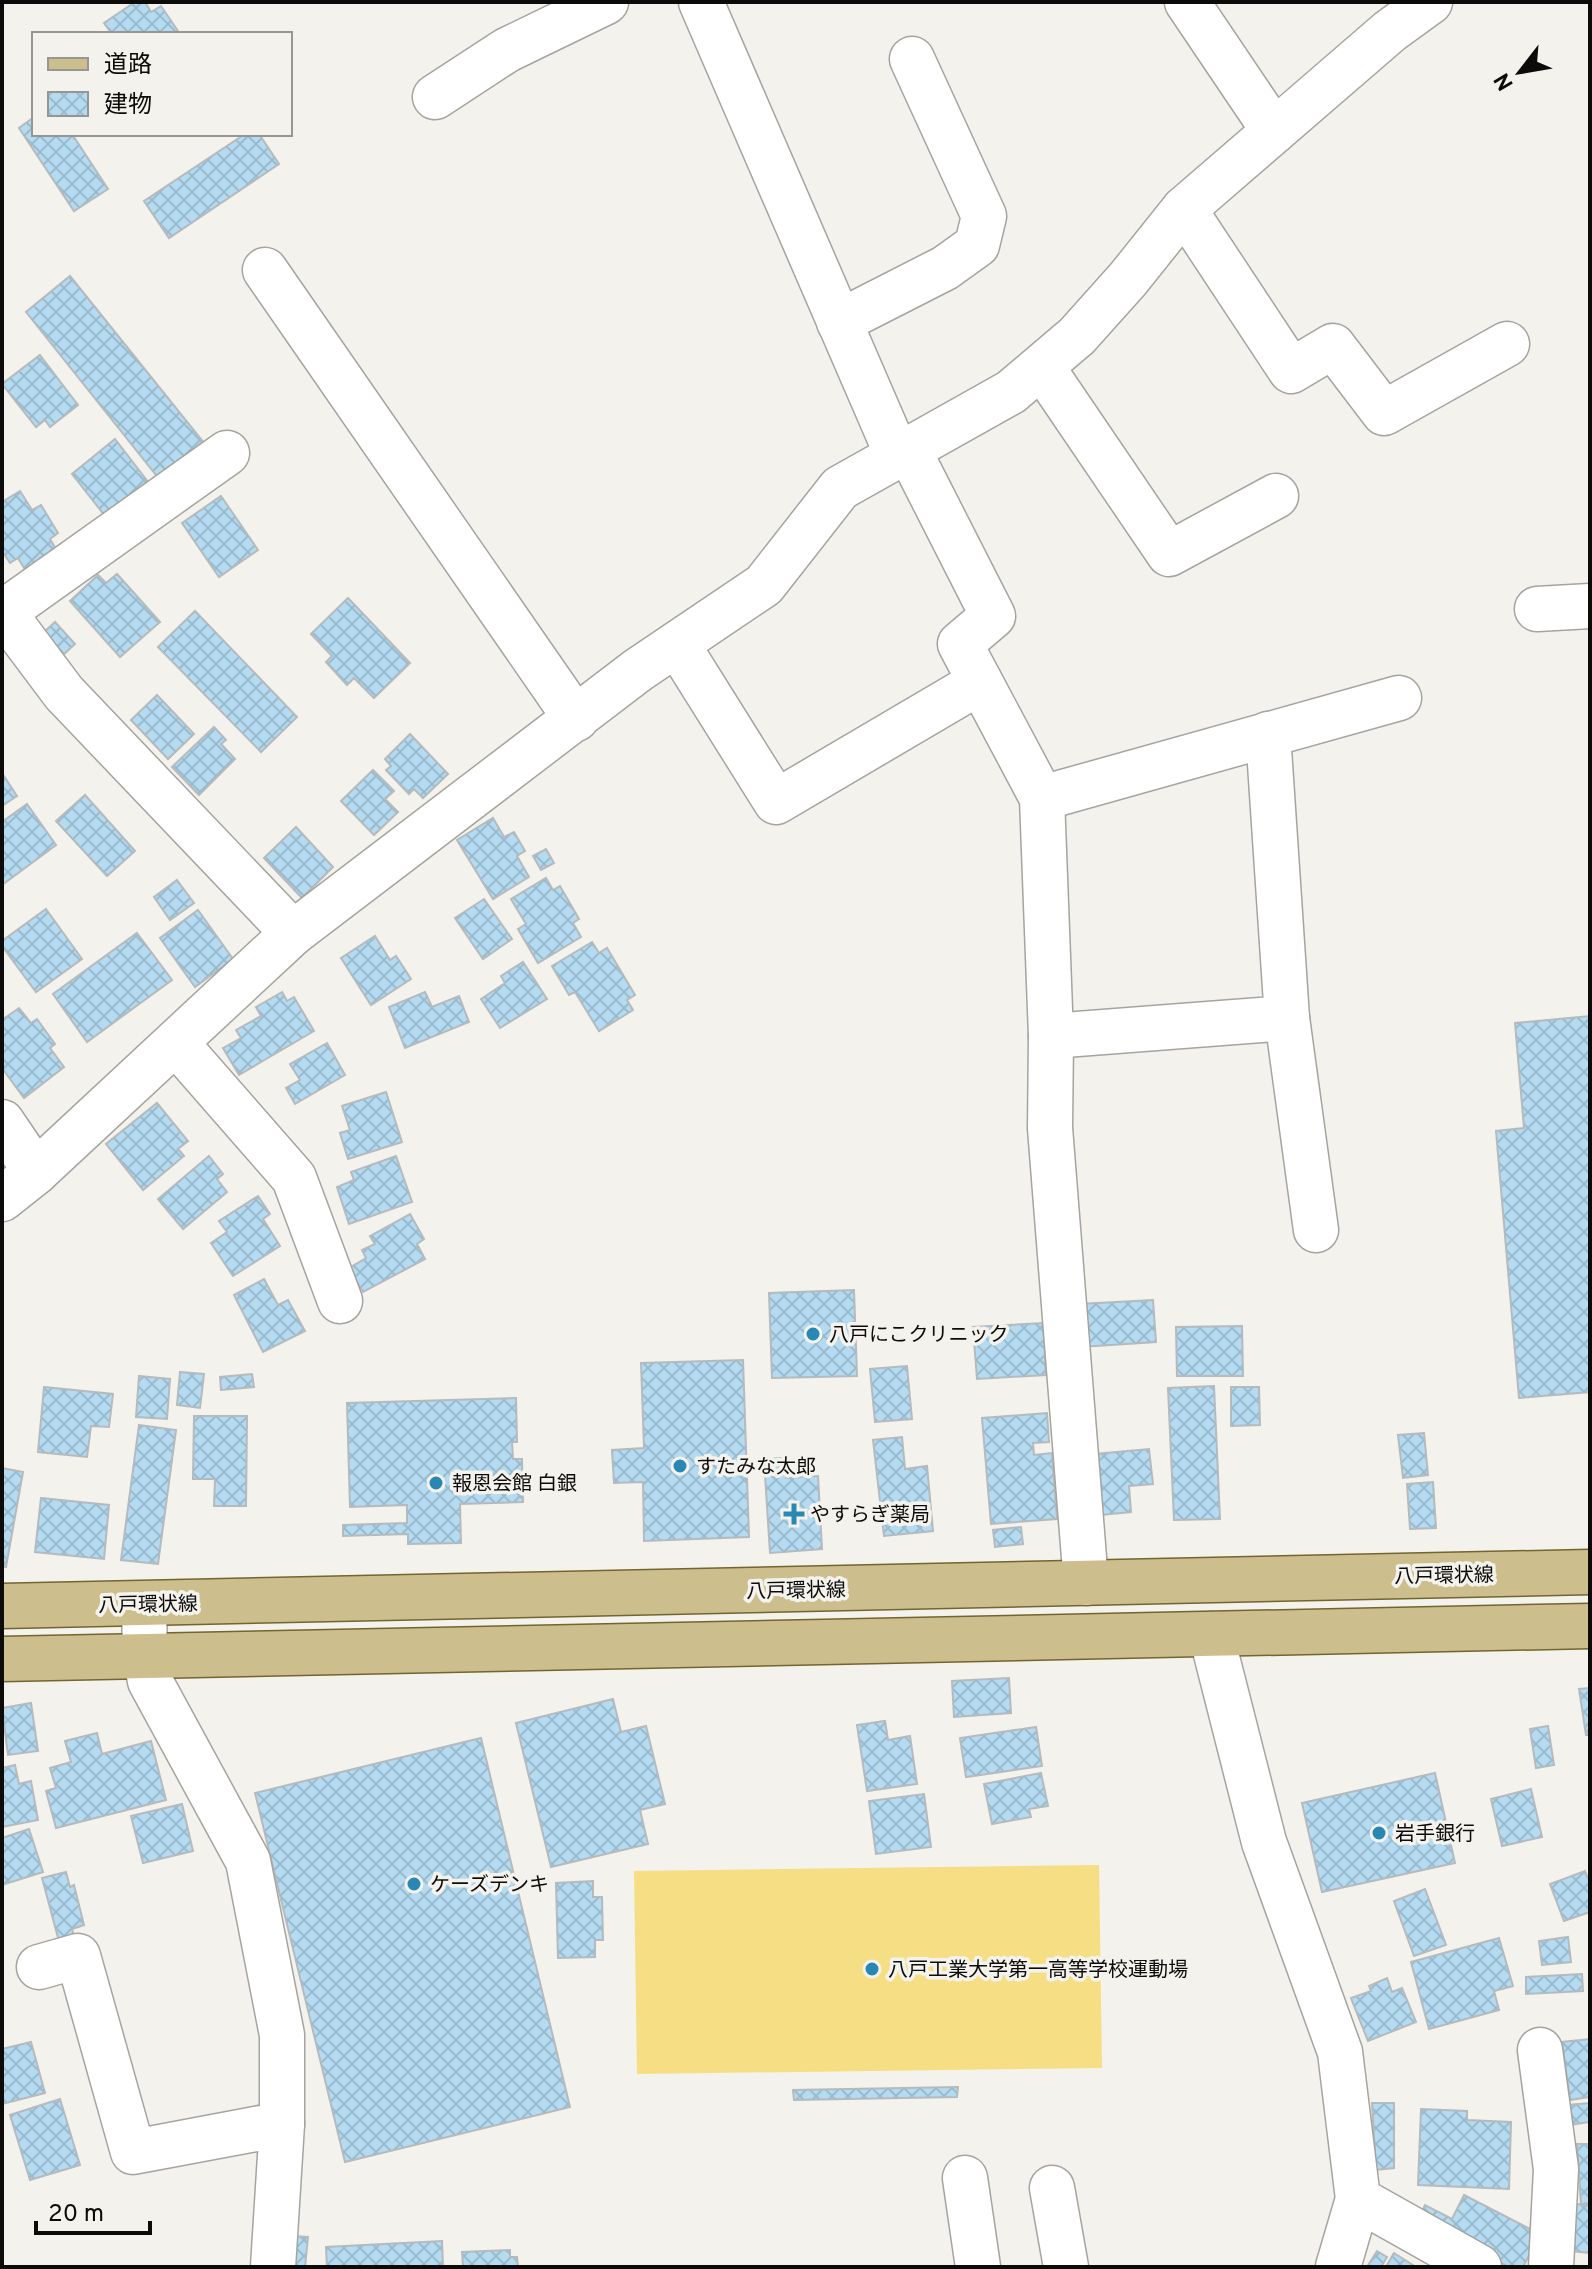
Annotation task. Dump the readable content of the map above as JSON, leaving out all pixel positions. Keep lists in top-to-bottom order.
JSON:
{
  "streets": {
    "main road": ["八戸環状線"]
  },
  "places": {
    "other": [
      "八戸にこクリニック",
      "すたみな太郎",
      "報恩会館 白銀",
      "岩手銀行",
      "ケーズデンキ",
      "八戸工業大学第一高等学校運動場"
    ],
    "health": ["やすらぎ薬局"]
  },
  "legend": ["道路", "建物"],
  "scale_bar": "20 m",
  "north": "bottom left"
}
